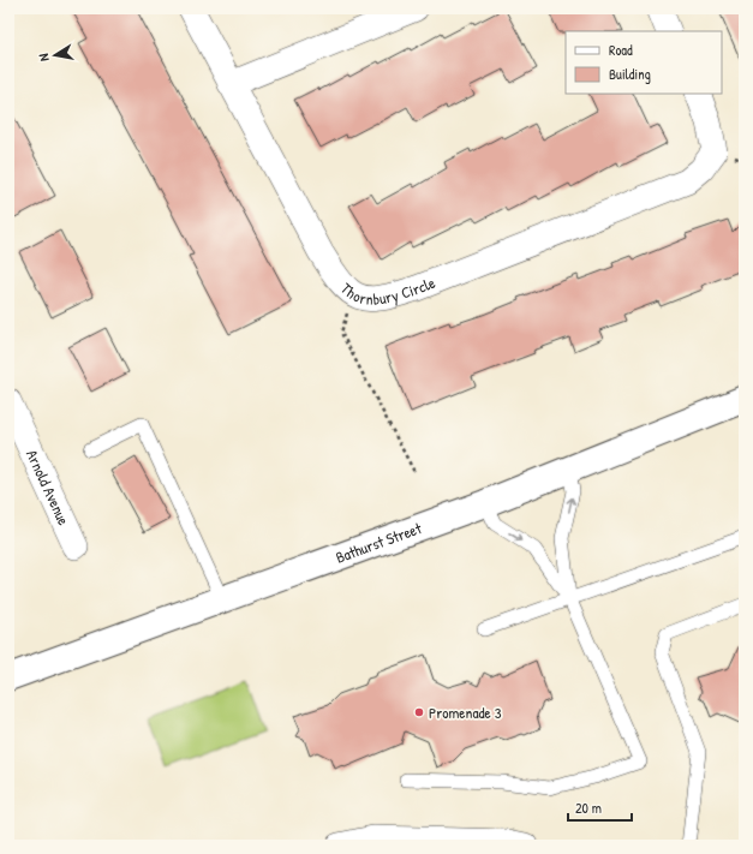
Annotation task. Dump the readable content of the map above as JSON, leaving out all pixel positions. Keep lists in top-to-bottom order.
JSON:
{
  "streets": {
    "main road": ["Bathurst Street"],
    "street": ["Thornbury Circle", "Arnold Avenue"]
  },
  "places": ["Promenade 3"],
  "legend": ["Road", "Building"],
  "scale_bar": "20 m",
  "north": "left"
}
